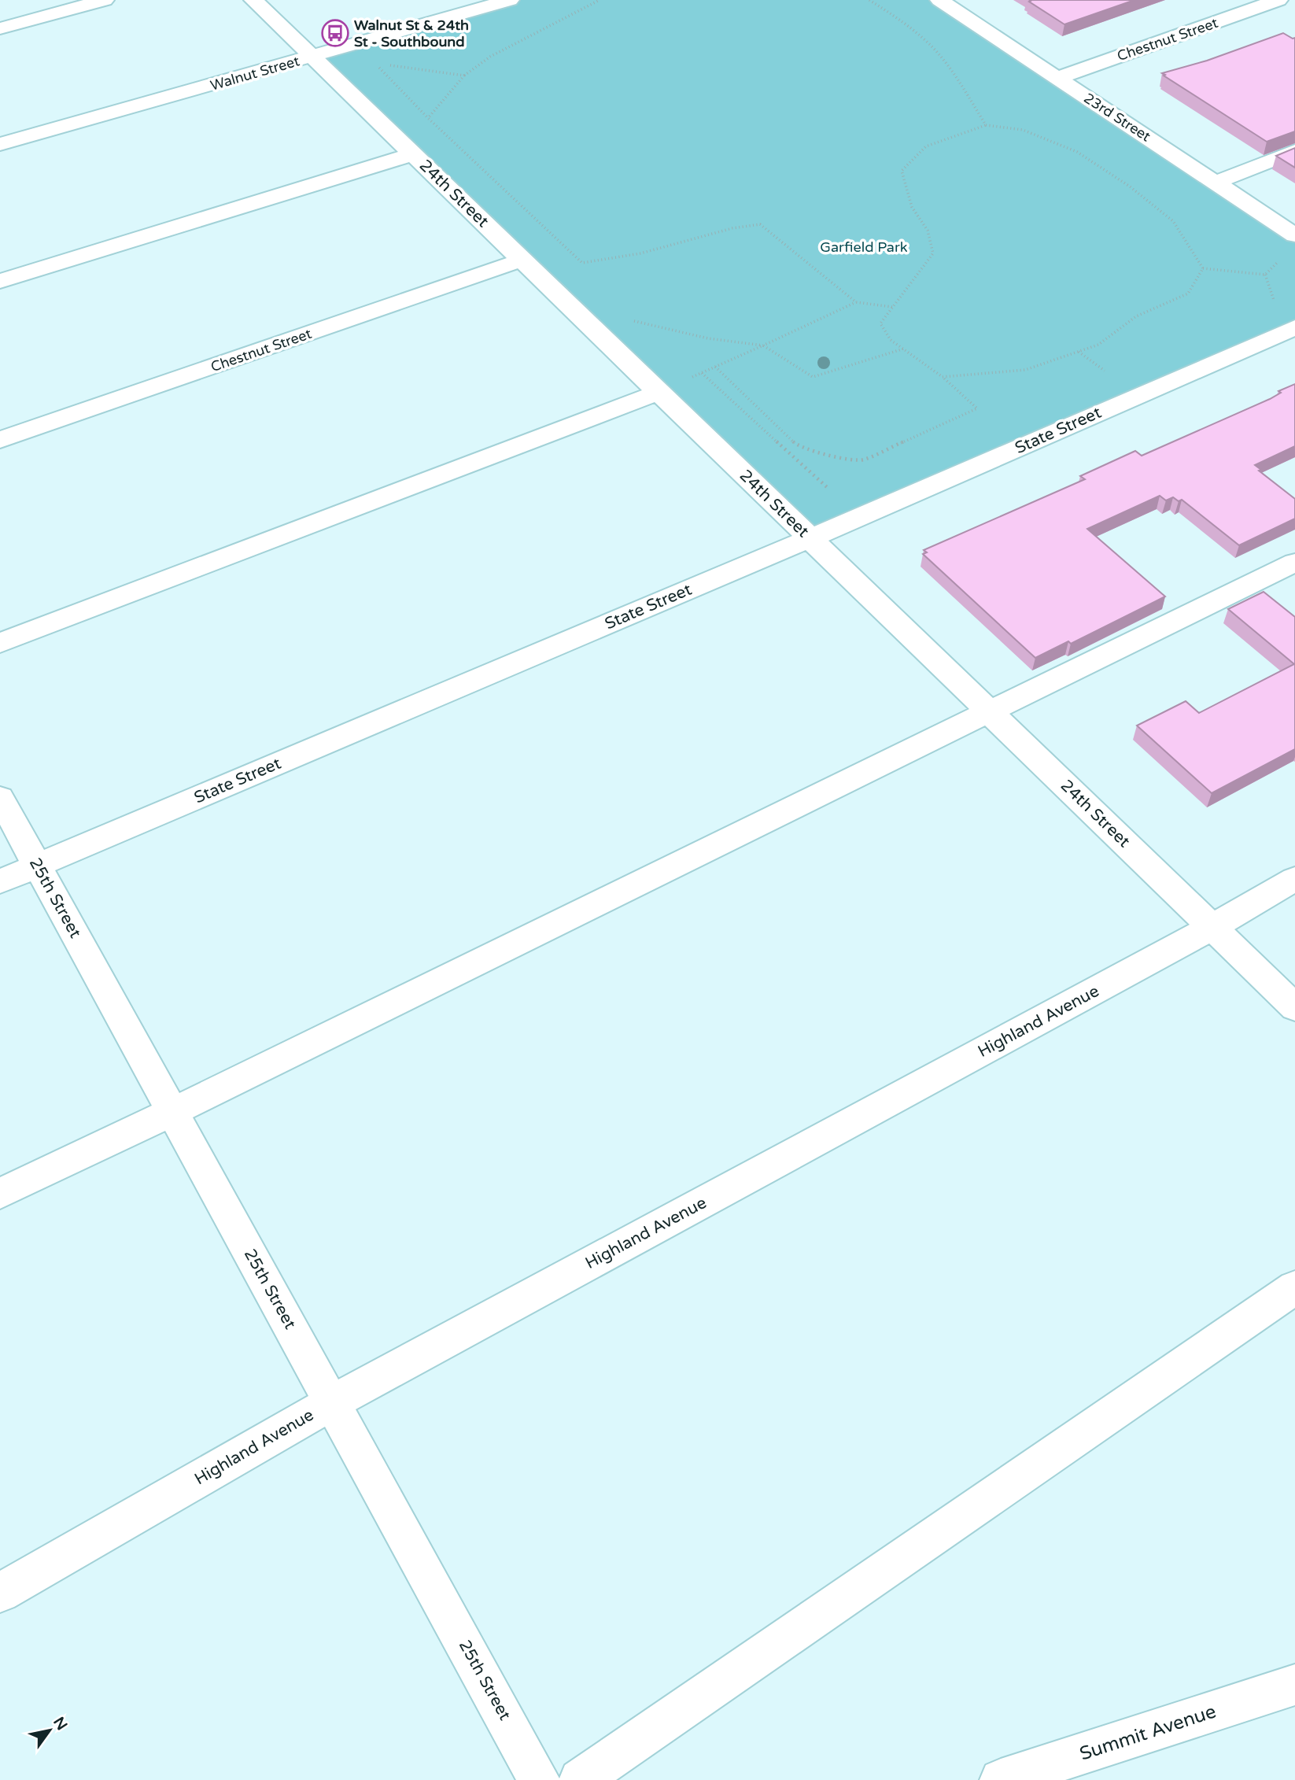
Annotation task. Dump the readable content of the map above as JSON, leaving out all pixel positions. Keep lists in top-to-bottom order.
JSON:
{
  "streets": {
    "street": [
      "Chestnut Street",
      "Walnut Street",
      "23rd Street",
      "24th Street",
      "State Street",
      "25th Street",
      "Highland Avenue",
      "Summit Avenue"
    ]
  },
  "crossings": [
    ["Chestnut Street", "23rd Street"],
    ["Chestnut Street", "24th Street"],
    ["Walnut Street", "24th Street"],
    ["24th Street", "State Street"],
    ["24th Street", "Highland Avenue"],
    ["State Street", "25th Street"],
    ["25th Street", "Highland Avenue"]
  ],
  "parks": ["Garfield Park"],
  "places": {
    "bus stop": ["Walnut St & 24th St - Southbound"]
  },
  "north": "top right"
}
